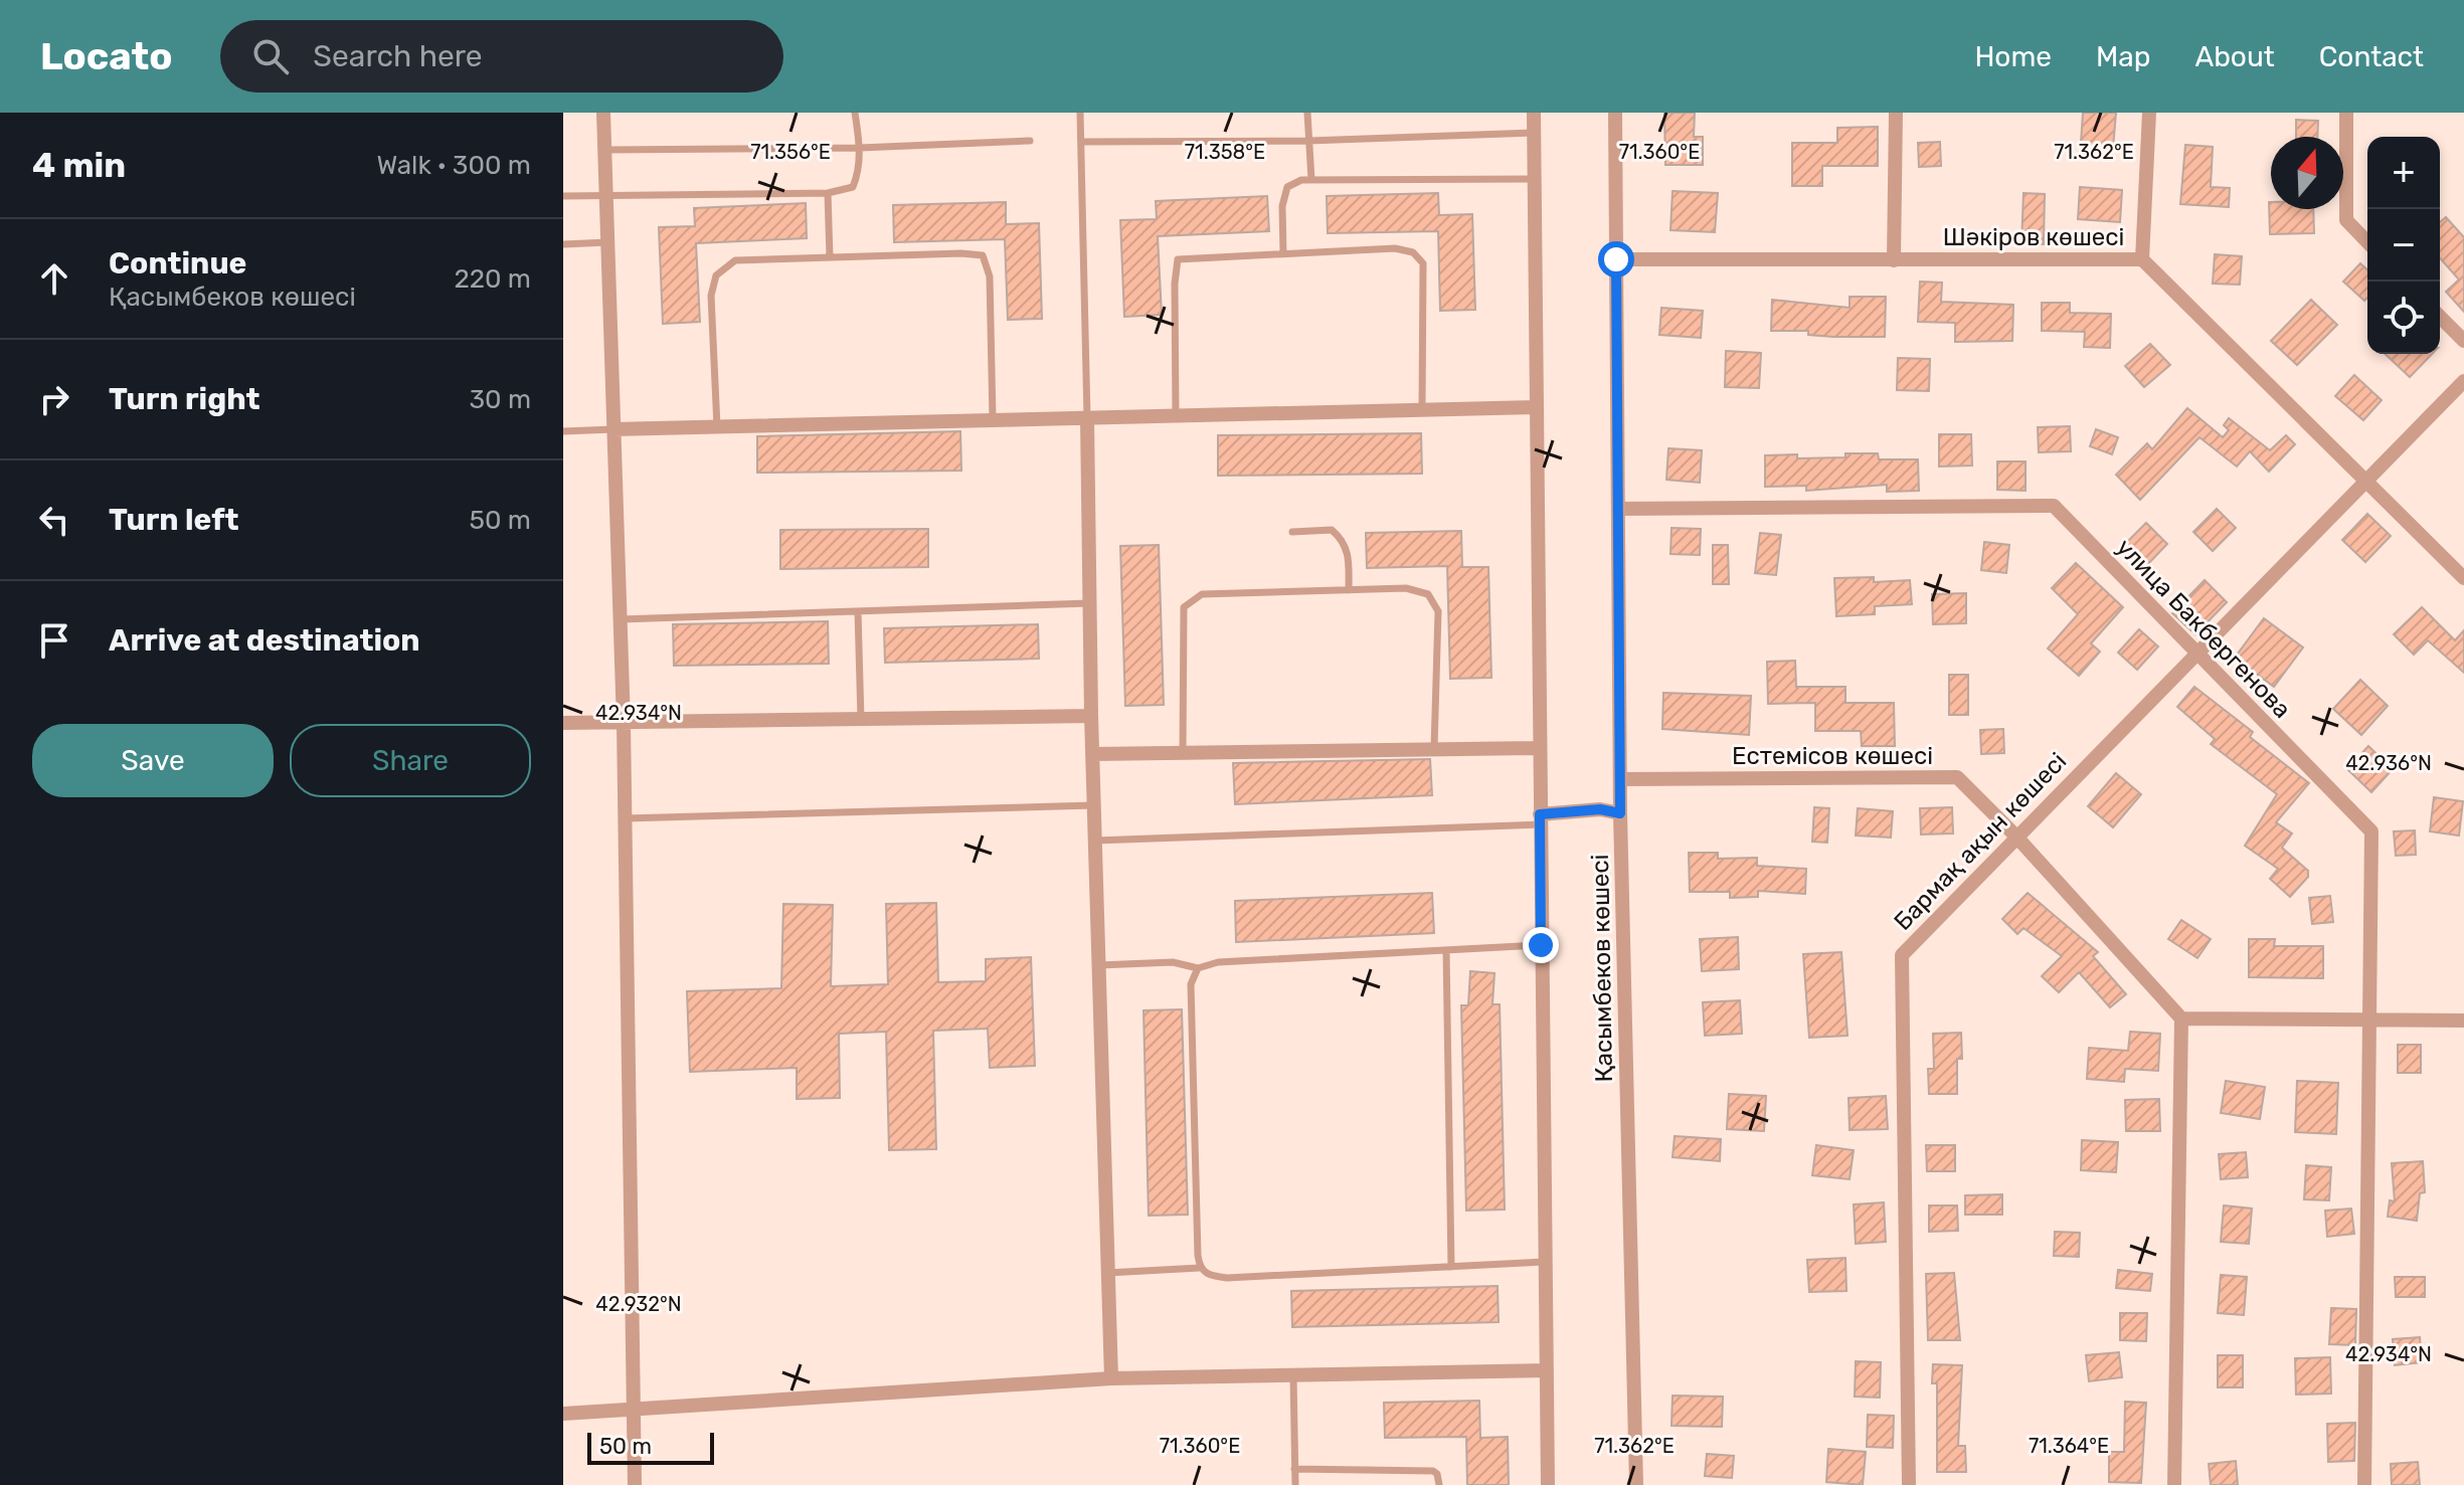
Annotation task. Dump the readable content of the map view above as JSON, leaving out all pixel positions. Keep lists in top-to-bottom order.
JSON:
{
  "streets": {
    "street": [
      "Шәкіров көшесі",
      "улица Бакбергенова",
      "Естемісов көшесі",
      "Бармақ ақын көшесі",
      "Қасымбеков көшесі"
    ]
  },
  "crossings": [
    ["Шәкіров көшесі", "Бармақ ақын көшесі"],
    ["Шәкіров көшесі", "Қасымбеков көшесі"],
    ["улица Бакбергенова", "Бармақ ақын көшесі"],
    ["улица Бакбергенова", "Қасымбеков көшесі"],
    ["Естемісов көшесі", "Бармақ ақын көшесі"],
    ["Естемісов көшесі", "Қасымбеков көшесі"]
  ],
  "scale_bar": "50 m",
  "north": "top",
  "page": {
    "header": "Locato",
    "search": "Search here",
    "nav": [
      "Home",
      "Map",
      "About",
      "Contact"
    ],
    "heading": ["4 min", "Walk · 300 m"],
    "map_buttons": ["+", "−"],
    "list": [
      ["Continue", "Қасымбеков көшесі", "220 m"],
      ["Turn right", "30 m"],
      ["Turn left", "50 m"],
      "Arrive at destination"
    ],
    "buttons": ["Save", "Share"],
    "scale": "50 m"
  },
  "coordinates": [
    "71.358°E",
    "71.356°E",
    "71.360°E",
    "71.362°E",
    "42.934°N",
    "42.936°N",
    "42.932°N",
    "71.364°E"
  ]
}
